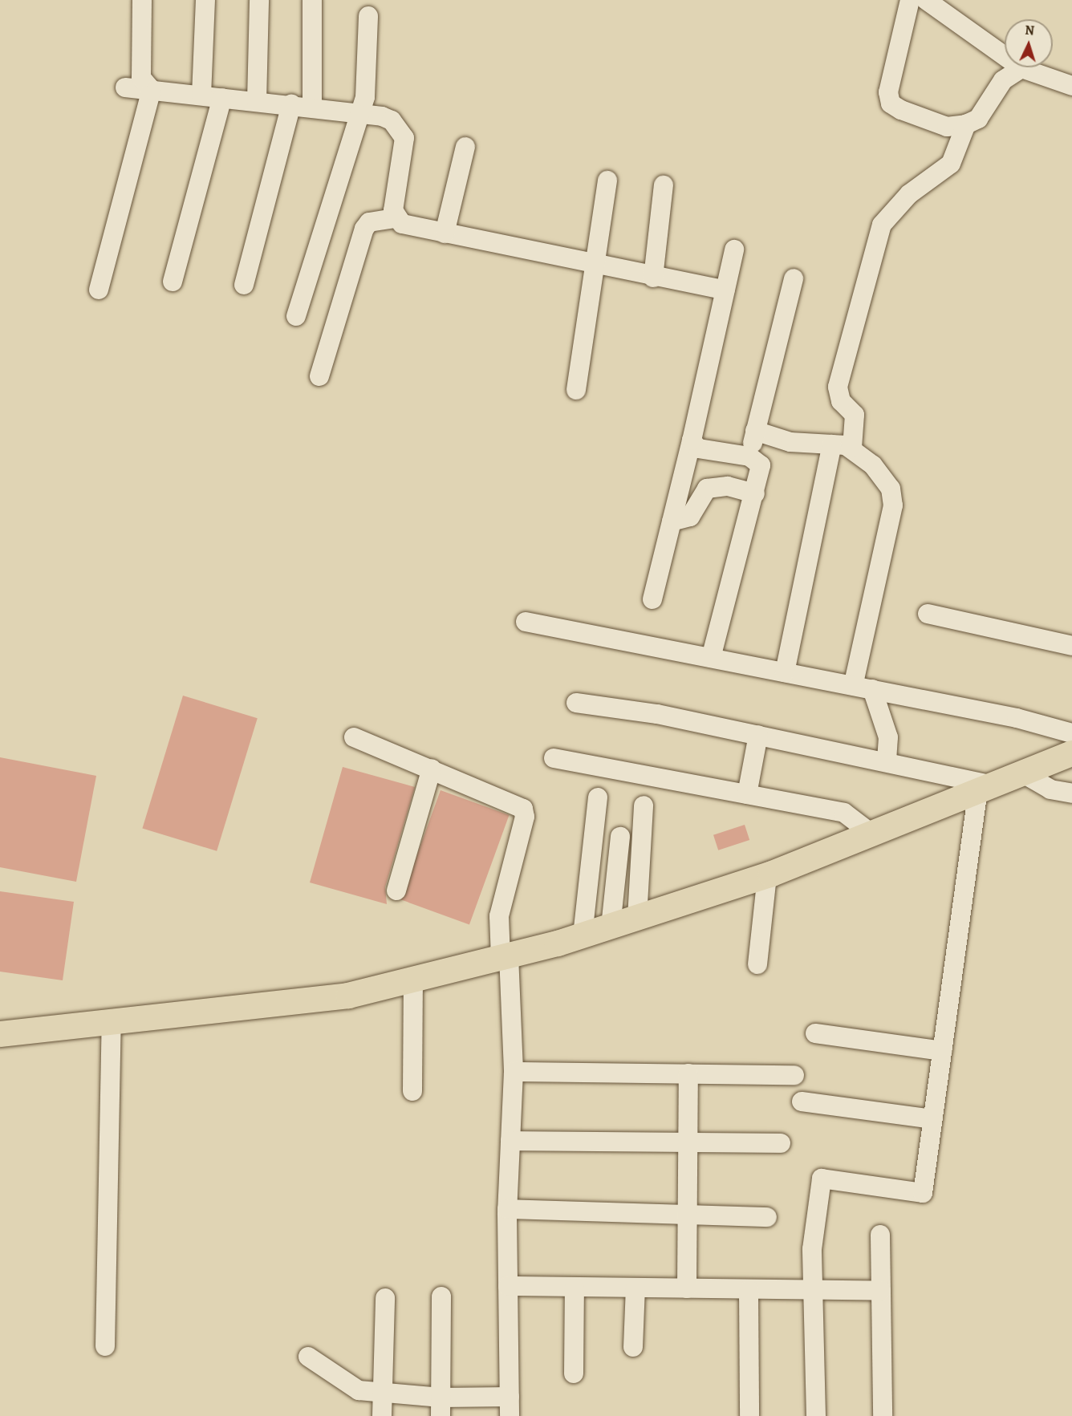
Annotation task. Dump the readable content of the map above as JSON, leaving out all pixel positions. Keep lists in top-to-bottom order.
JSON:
{
  "north": "top"
}
